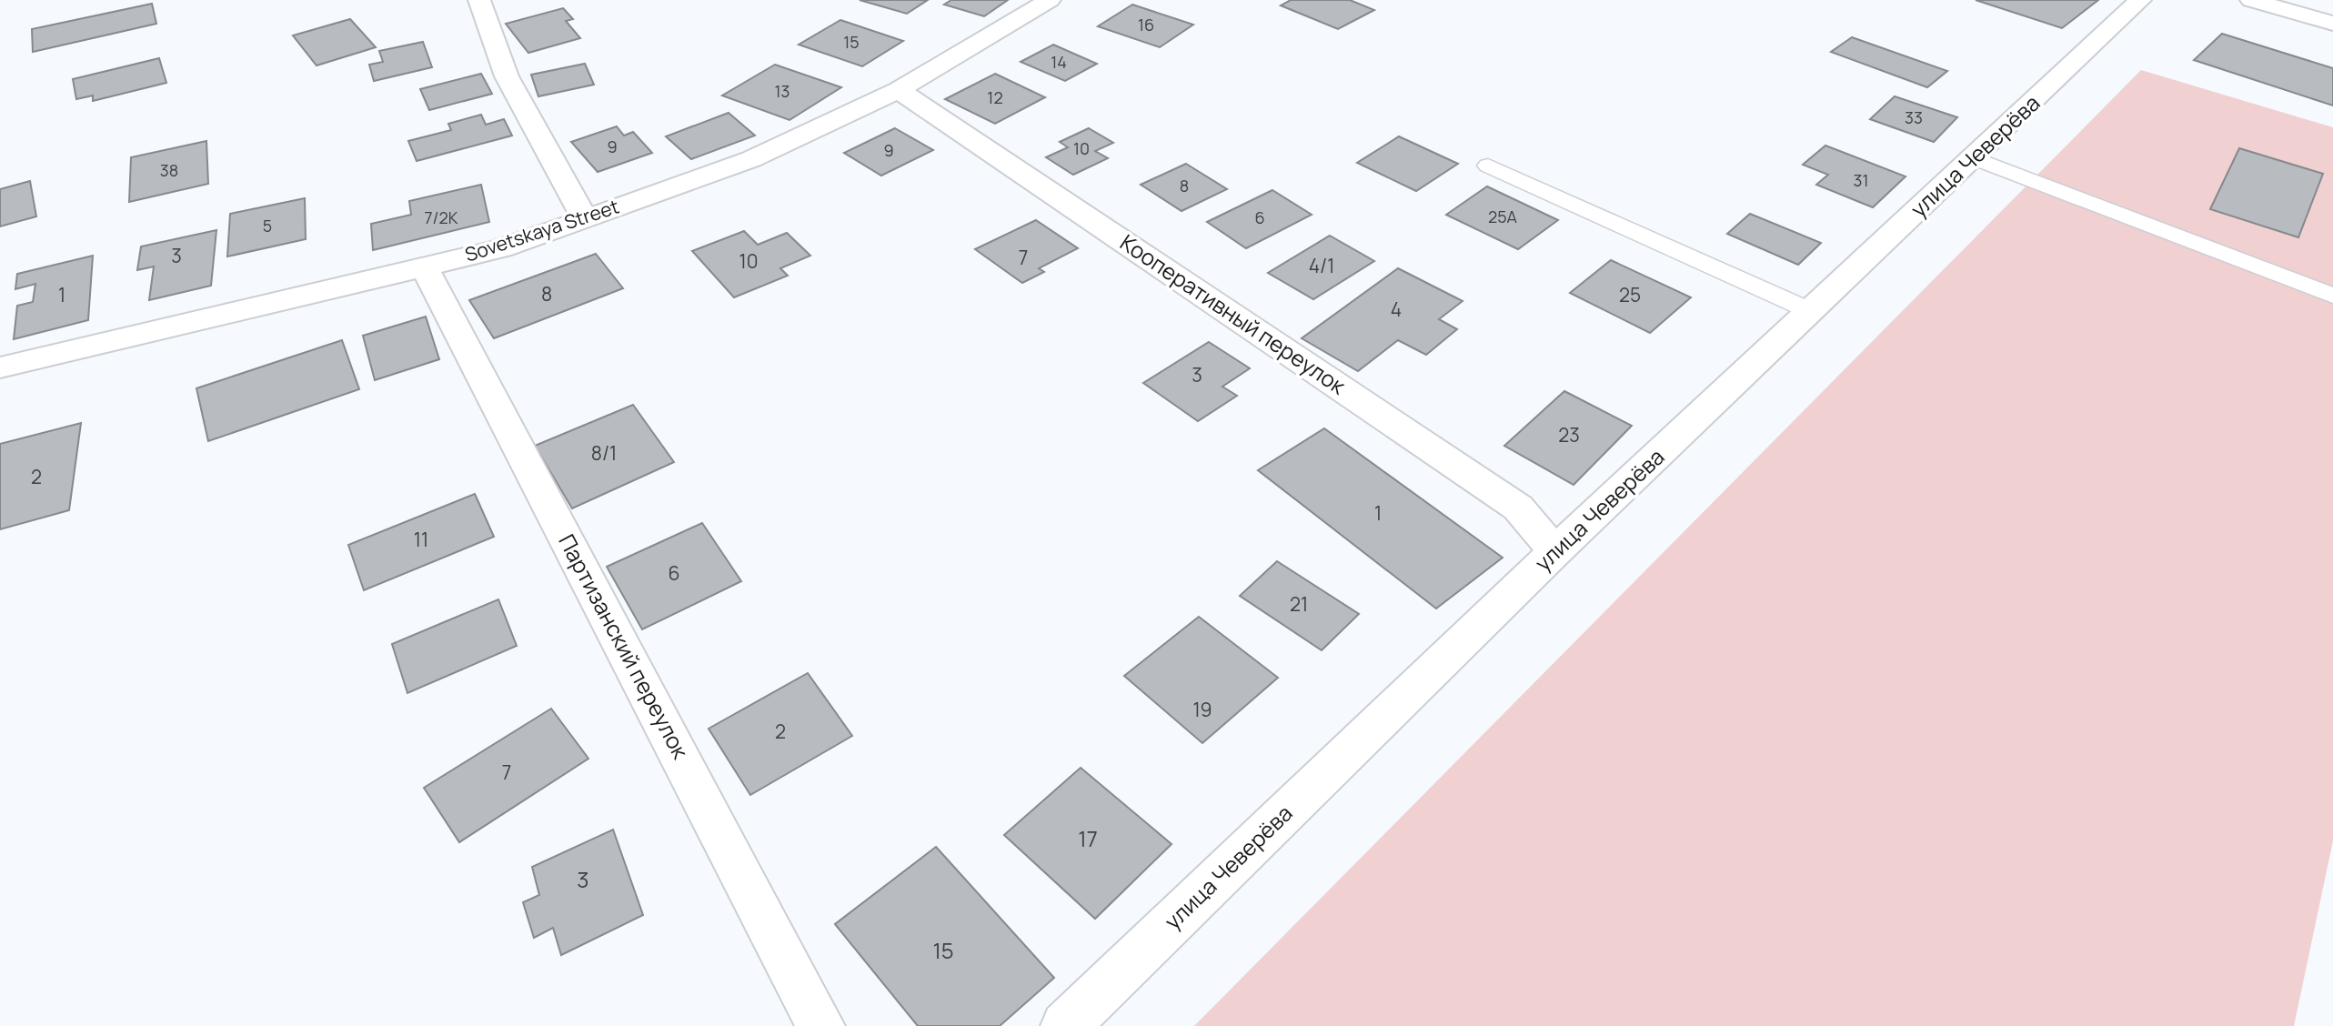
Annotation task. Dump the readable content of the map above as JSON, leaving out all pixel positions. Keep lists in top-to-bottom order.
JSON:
{
  "streets": {
    "street": [
      "улица Чеверёва",
      "Sovetskaya Street",
      "Кооперативный переулок",
      "Партизанский переулок"
    ]
  },
  "crossings": [
    ["улица Чеверёва", "Кооперативный переулок"],
    ["Sovetskaya Street", "Кооперативный переулок"],
    ["Sovetskaya Street", "Партизанский переулок"]
  ],
  "house_numbers": [
    "16",
    "15",
    "14",
    "13",
    "12",
    "33",
    "9",
    "10",
    "9",
    "38",
    "31",
    "8",
    "25А",
    "7/2К",
    "6",
    "5",
    "3",
    "7",
    "10",
    "4/1",
    "8",
    "1",
    "25",
    "4",
    "3",
    "23",
    "8/1",
    "2",
    "1",
    "11",
    "6",
    "21",
    "19",
    "2",
    "7",
    "17",
    "3",
    "15"
  ]
}
